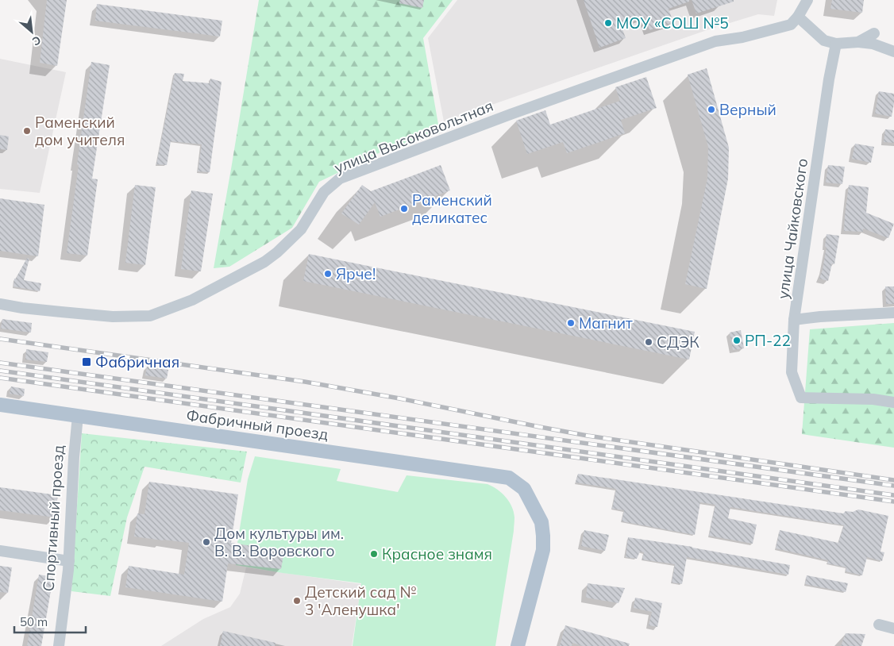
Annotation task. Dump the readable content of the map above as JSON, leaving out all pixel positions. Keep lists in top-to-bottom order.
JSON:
{
  "streets": {
    "main road": ["Фабричный проезд"],
    "street": ["улица Высоковольтная", "улица Чайковского", "Спортивный проезд"]
  },
  "crossings": [
    ["Фабричный проезд", "Спортивный проезд"]
  ],
  "places": {
    "other": [
      "МОУ «СОШ №5",
      "Верный",
      "Раменский дом учителя",
      "Раменский деликатес",
      "Ярче!",
      "Магнит",
      "РП-22",
      "СДЭК",
      "Дом культуры им. В. В. Воровского",
      "Красное знамя",
      "Детский сад № 3 'Аленушка'"
    ],
    "transit": ["Фабричная"]
  },
  "scale_bar": "50 m",
  "north": "bottom right"
}
